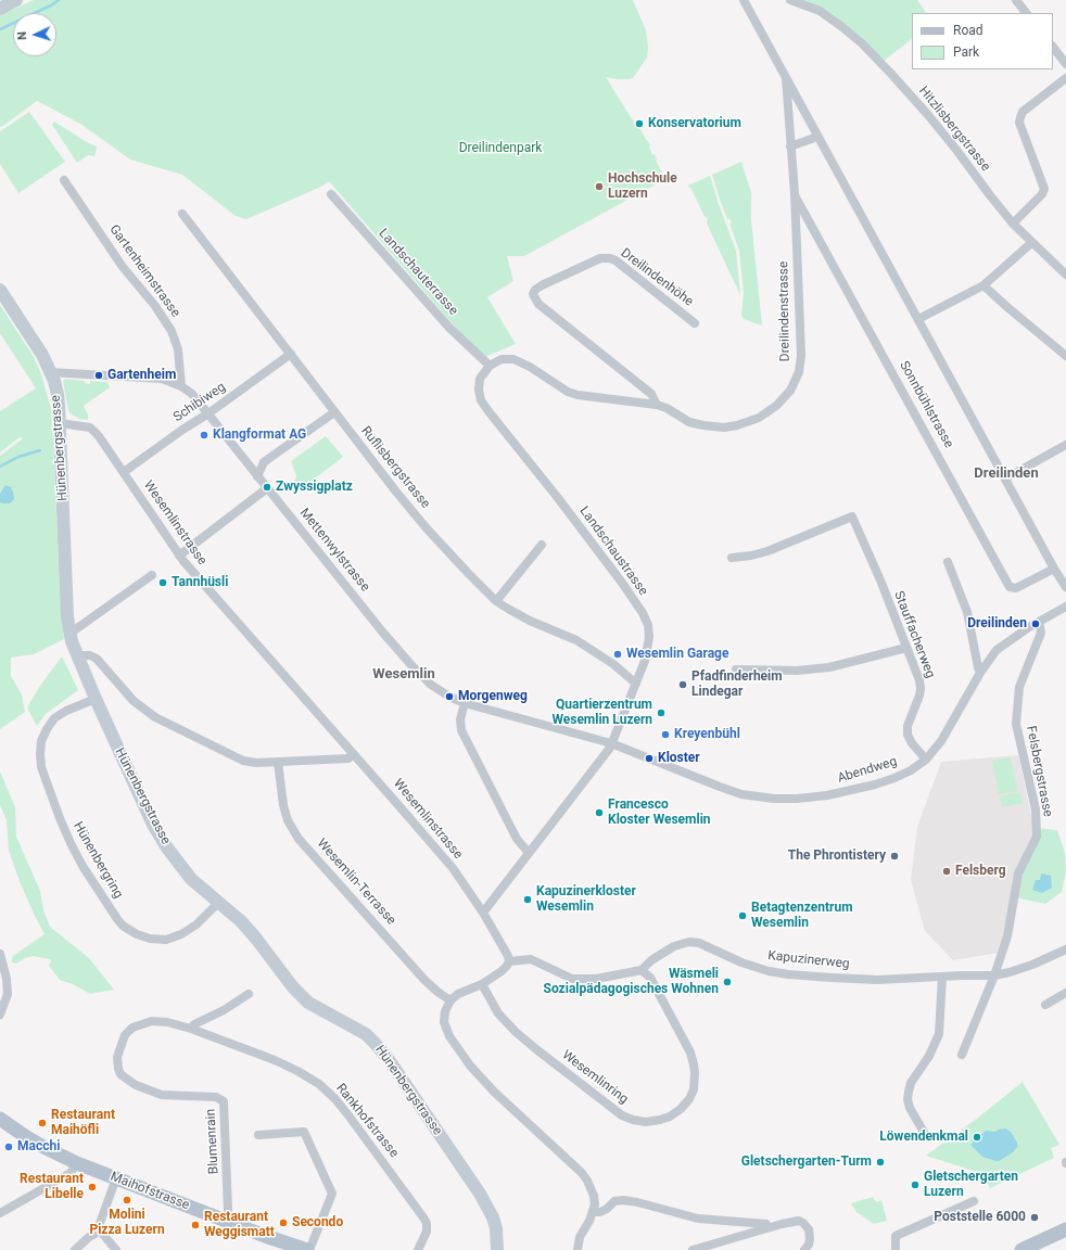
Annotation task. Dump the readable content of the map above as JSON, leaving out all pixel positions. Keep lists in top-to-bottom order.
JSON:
{
  "streets": {
    "main road": ["Maihofstrasse"],
    "street": [
      "Hitzlisbergstrasse",
      "Gartenheimstrasse",
      "Landschauterrasse",
      "Dreilindenhöhe",
      "Dreilindenstrasse",
      "Schibiweg",
      "Sonnbühlstrasse",
      "Hünenbergstrasse",
      "Ruflisbergstrasse",
      "Wesemlinstrasse",
      "Mettenwylstrasse",
      "Landschaustrasse",
      "Stauffacherweg",
      "Abendweg",
      "Felsbergstrasse",
      "Hünenbergring",
      "Wesemlin-Terrasse",
      "Kapuzinerweg",
      "Wesemlinring",
      "Rankhofstrasse",
      "Blumenrain"
    ]
  },
  "crossings": [
    ["Gartenheimstrasse", "Mettenwylstrasse"],
    ["Landschauterrasse", "Landschaustrasse"],
    ["Dreilindenhöhe", "Dreilindenstrasse"],
    ["Dreilindenstrasse", "Sonnbühlstrasse"],
    ["Schibiweg", "Ruflisbergstrasse"],
    ["Schibiweg", "Wesemlinstrasse"],
    ["Schibiweg", "Mettenwylstrasse"],
    ["Hünenbergstrasse", "Wesemlinstrasse"],
    ["Hünenbergstrasse", "Mettenwylstrasse"],
    ["Hünenbergstrasse", "Hünenbergring"],
    ["Ruflisbergstrasse", "Landschaustrasse"],
    ["Wesemlinstrasse", "Landschaustrasse"],
    ["Wesemlinstrasse", "Kapuzinerweg"],
    ["Mettenwylstrasse", "Landschaustrasse"],
    ["Mettenwylstrasse", "Abendweg"],
    ["Landschaustrasse", "Abendweg"],
    ["Stauffacherweg", "Abendweg"],
    ["Abendweg", "Felsbergstrasse"],
    ["Felsbergstrasse", "Kapuzinerweg"],
    ["Kapuzinerweg", "Wesemlinring"],
    ["Rankhofstrasse", "Blumenrain"],
    ["Blumenrain", "Maihofstrasse"]
  ],
  "districts": ["Dreilinden", "Wesemlin"],
  "parks": ["Dreilindenpark"],
  "places": [
    "Konservatorium",
    "Hochschule Luzern",
    "Gartenheim",
    "Klangformat AG",
    "Zwyssigplatz",
    "Tannhüsli",
    "Dreilinden",
    "Wesemlin Garage",
    "Pfadfinderheim Lindegar",
    "Morgenweg",
    "Quartierzentrum Wesemlin Luzern",
    "Kreyenbühl",
    "Kloster",
    "Francesco Kloster Wesemlin",
    "The Phrontistery",
    "Felsberg",
    "Kapuzinerkloster Wesemlin",
    "Betagtenzentrum Wesemlin",
    "Wäsmeli Sozialpädagogisches Wohnen",
    "Restaurant Maihöfli",
    "Löwendenkmal",
    "Macchi",
    "Gletschergarten-Turm",
    "Gletschergarten Luzern",
    "Restaurant Libelle",
    "Molini Pizza Luzern",
    "Poststelle 6000",
    "Secondo",
    "Restaurant Weggismatt"
  ],
  "legend": ["Road", "Park"],
  "north": "left"
}
